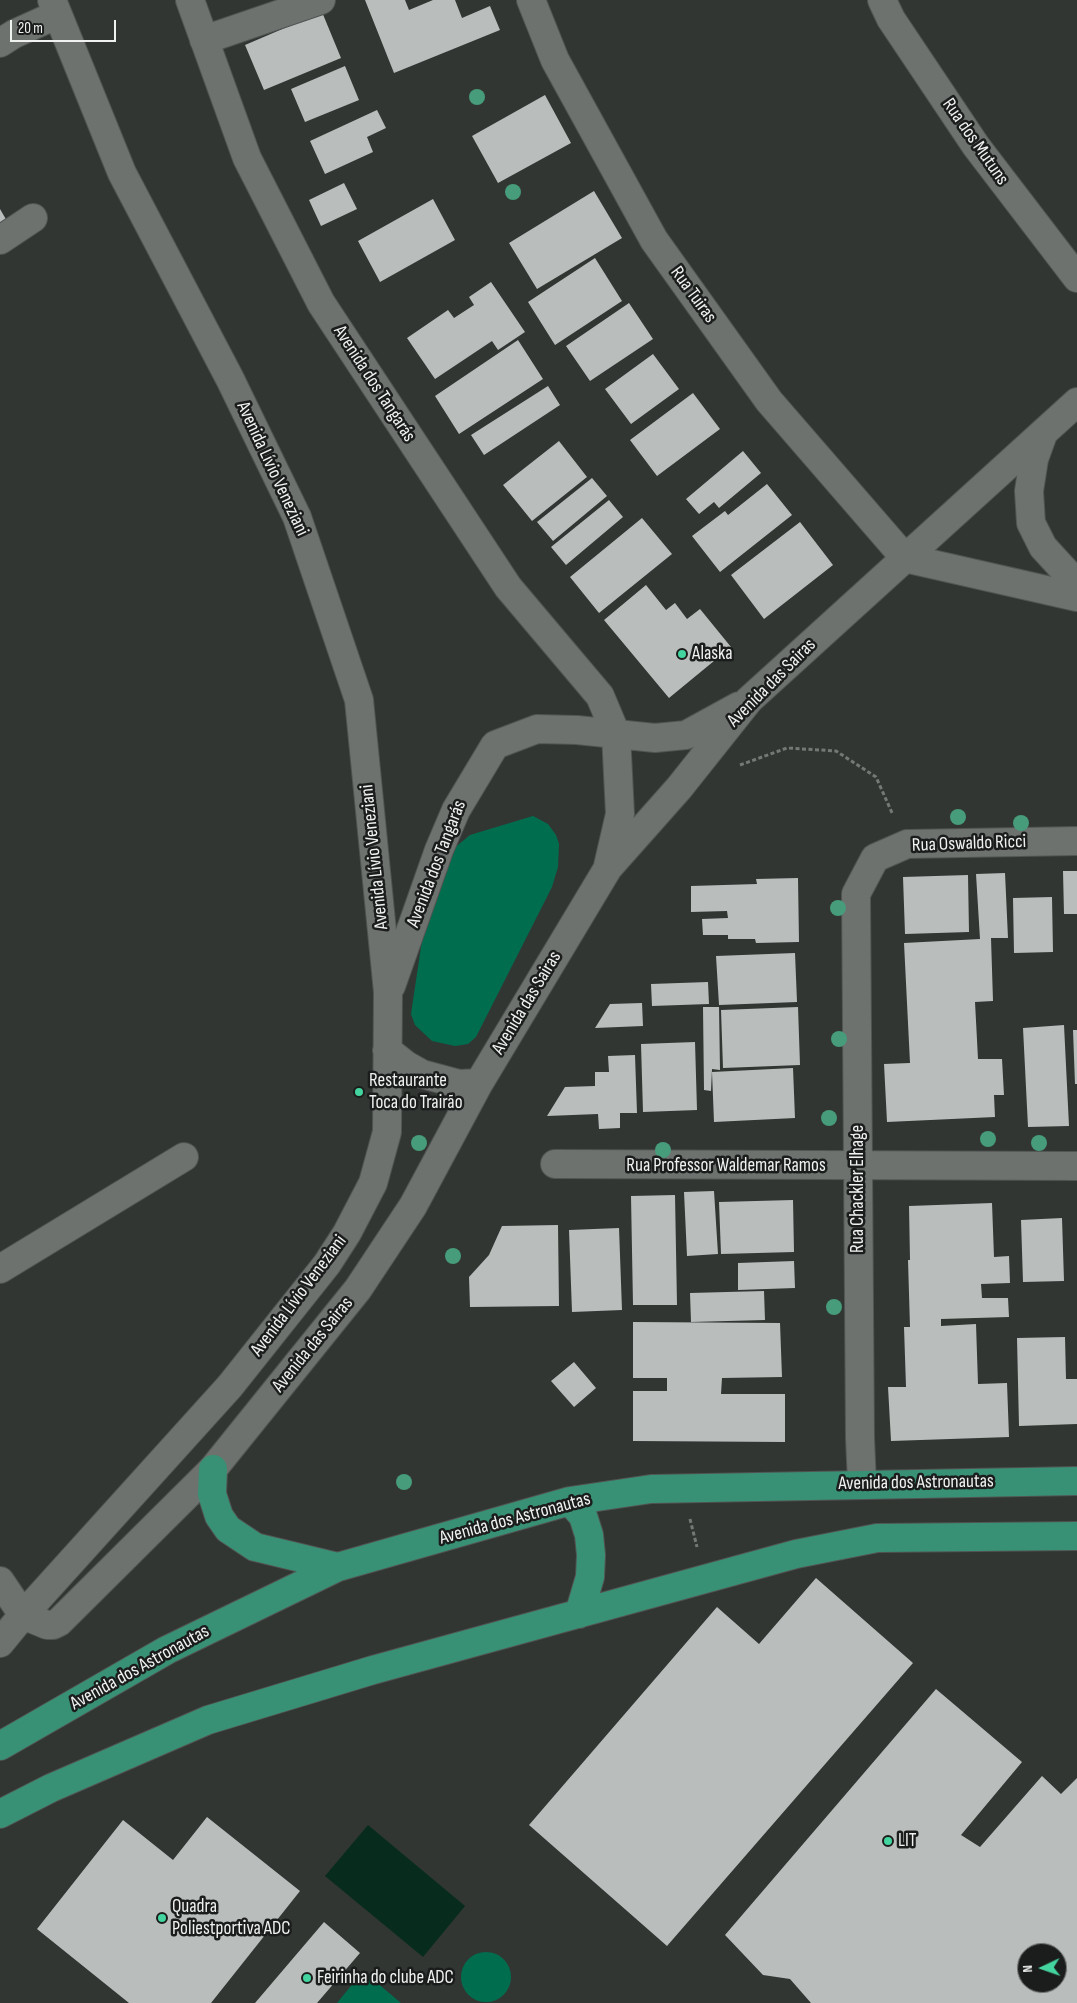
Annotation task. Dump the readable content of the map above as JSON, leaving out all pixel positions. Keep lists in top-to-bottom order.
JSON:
{
  "streets": {
    "main road": ["Avenida dos Astronautas"],
    "street": [
      "Rua dos Mutuns",
      "Rua Tuiras",
      "Avenida dos Tangarás",
      "Avenida Lívio Veneziani",
      "Avenida das Sairas",
      "Rua Oswaldo Ricci",
      "Rua Professor Waldemar Ramos",
      "Rua Chackler Elhage"
    ]
  },
  "crossings": [
    ["Rua Tuiras", "Avenida das Sairas"],
    ["Avenida dos Tangarás", "Avenida Lívio Veneziani"],
    ["Avenida dos Tangarás", "Avenida das Sairas"],
    ["Avenida Lívio Veneziani", "Avenida das Sairas"],
    ["Rua Oswaldo Ricci", "Rua Chackler Elhage"],
    ["Rua Professor Waldemar Ramos", "Rua Chackler Elhage"],
    ["Rua Chackler Elhage", "Avenida dos Astronautas"]
  ],
  "places": [
    "Alaska",
    "Restaurante Toca do Trairão",
    "LIT",
    "Quadra Poliestportiva ADC",
    "Feirinha do clube ADC"
  ],
  "scale_bar": "20 m",
  "north": "left"
}
